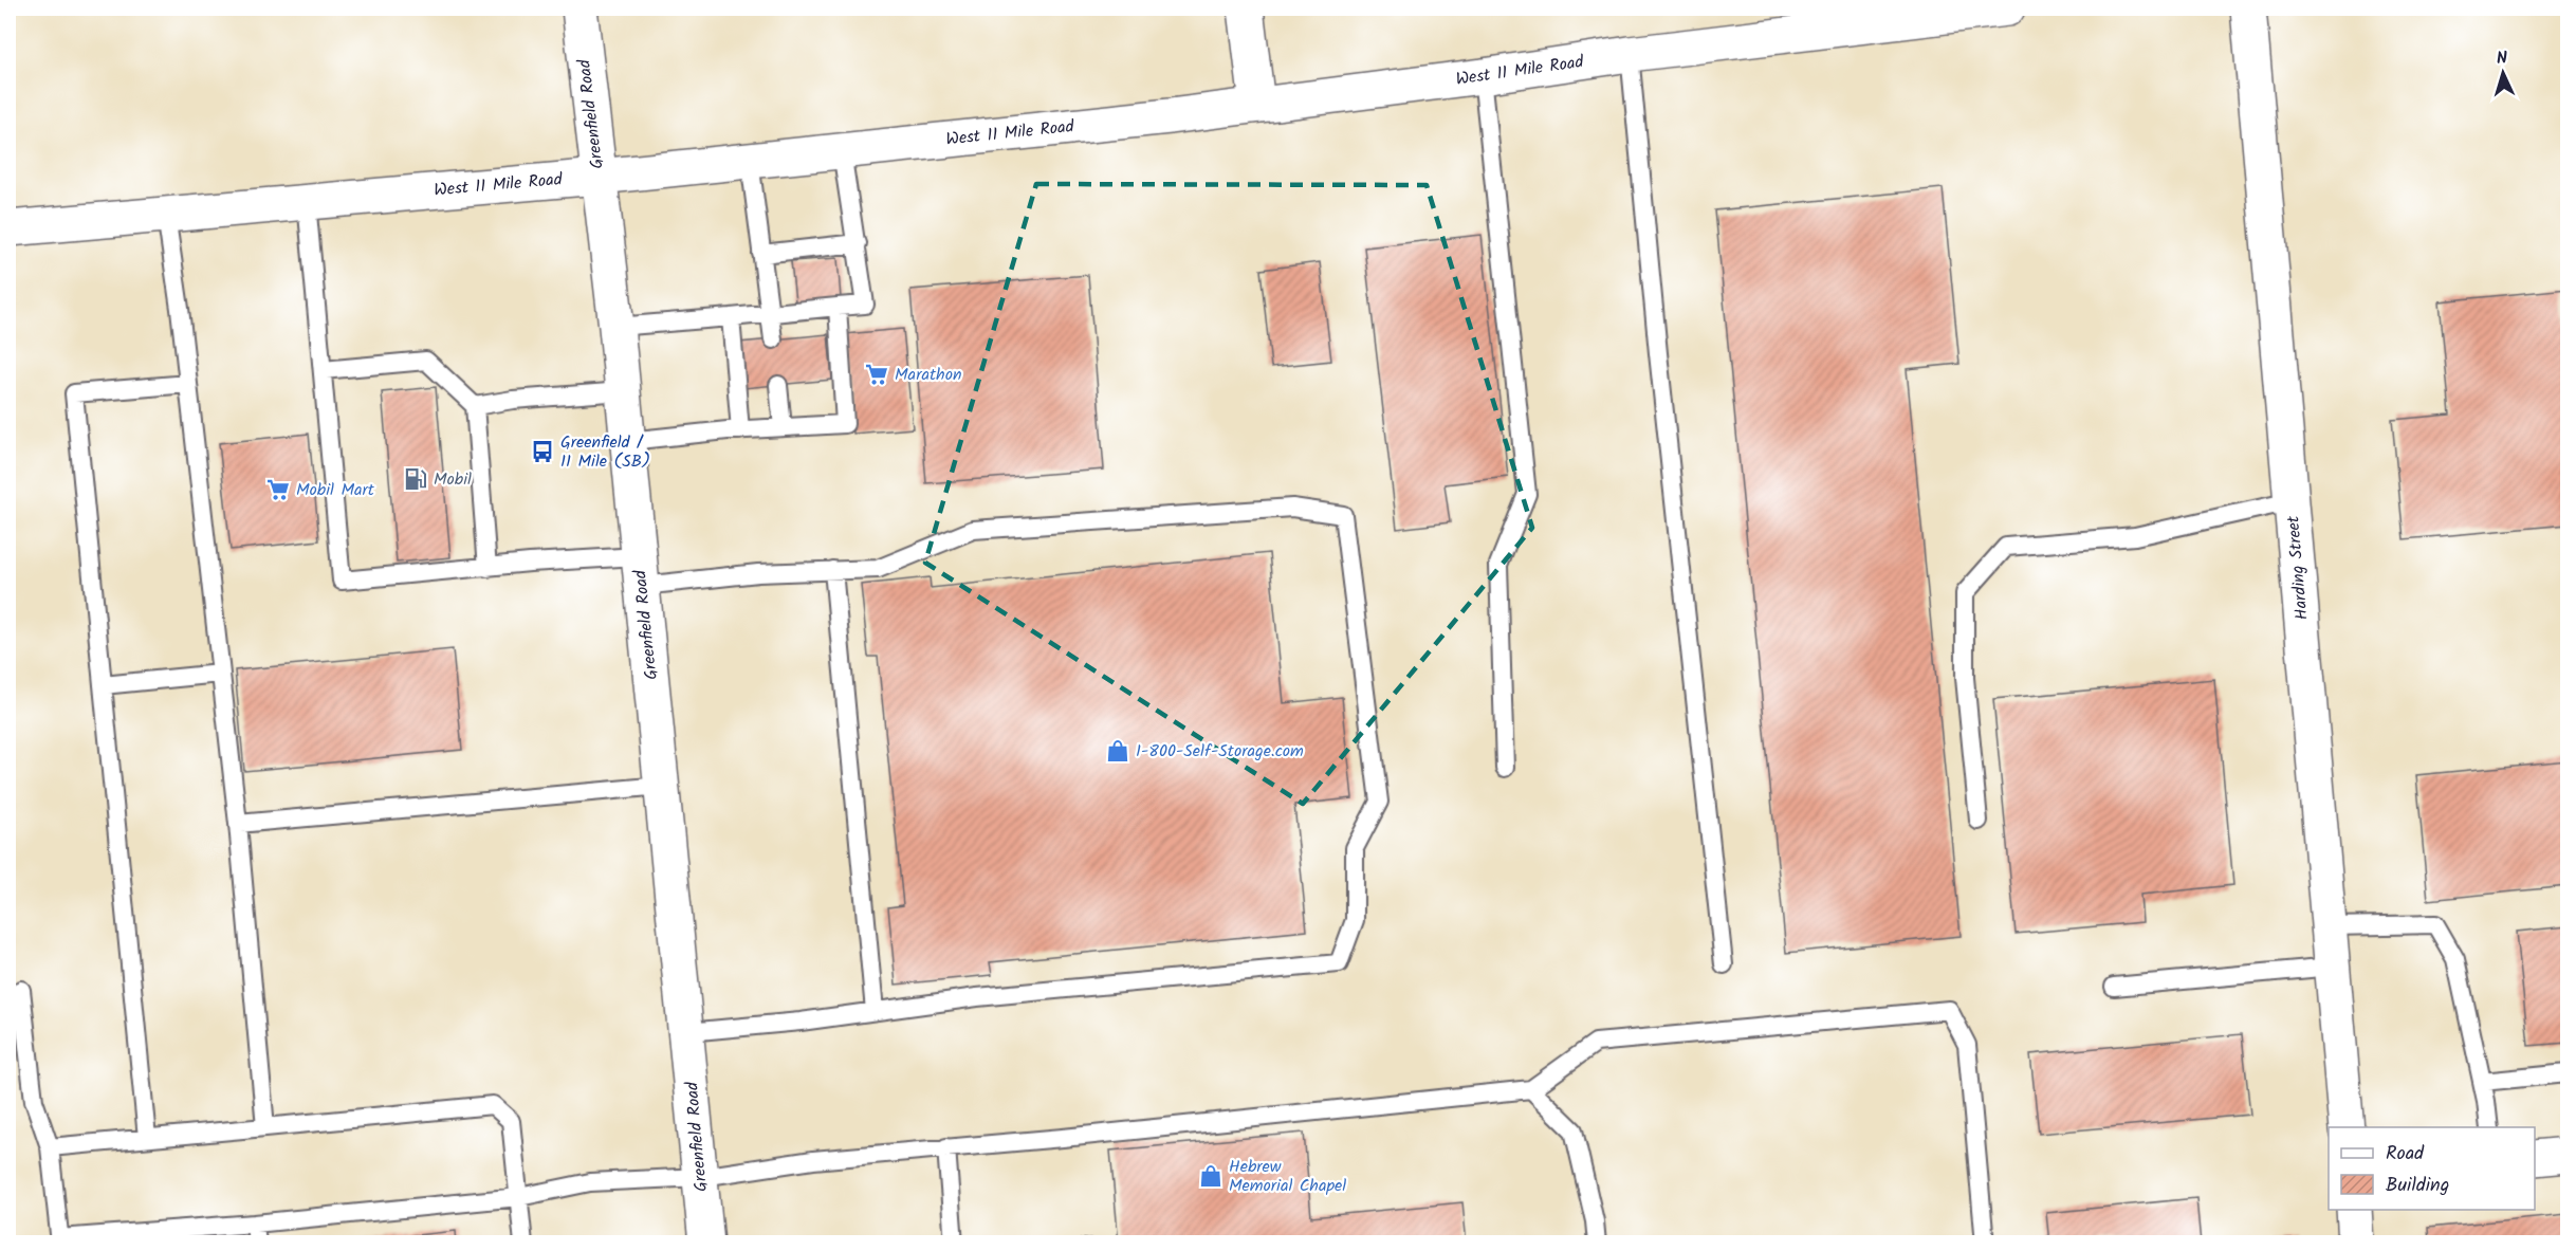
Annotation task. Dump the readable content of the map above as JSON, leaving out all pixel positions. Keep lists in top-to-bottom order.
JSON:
{
  "streets": {
    "main road": ["West 11 Mile Road", "Greenfield Road", "Harding Street"]
  },
  "crossings": [
    ["West 11 Mile Road", "Greenfield Road"]
  ],
  "places": {
    "supermarket": ["Marathon", "Mobil Mart"],
    "bus stop": ["Greenfield / 11 Mile (SB)"],
    "fuel station": ["Mobil"],
    "shop": ["1-800-Self-Storage.com", "Hebrew Memorial Chapel"]
  },
  "legend": ["Road", "Building"],
  "north": "top"
}
